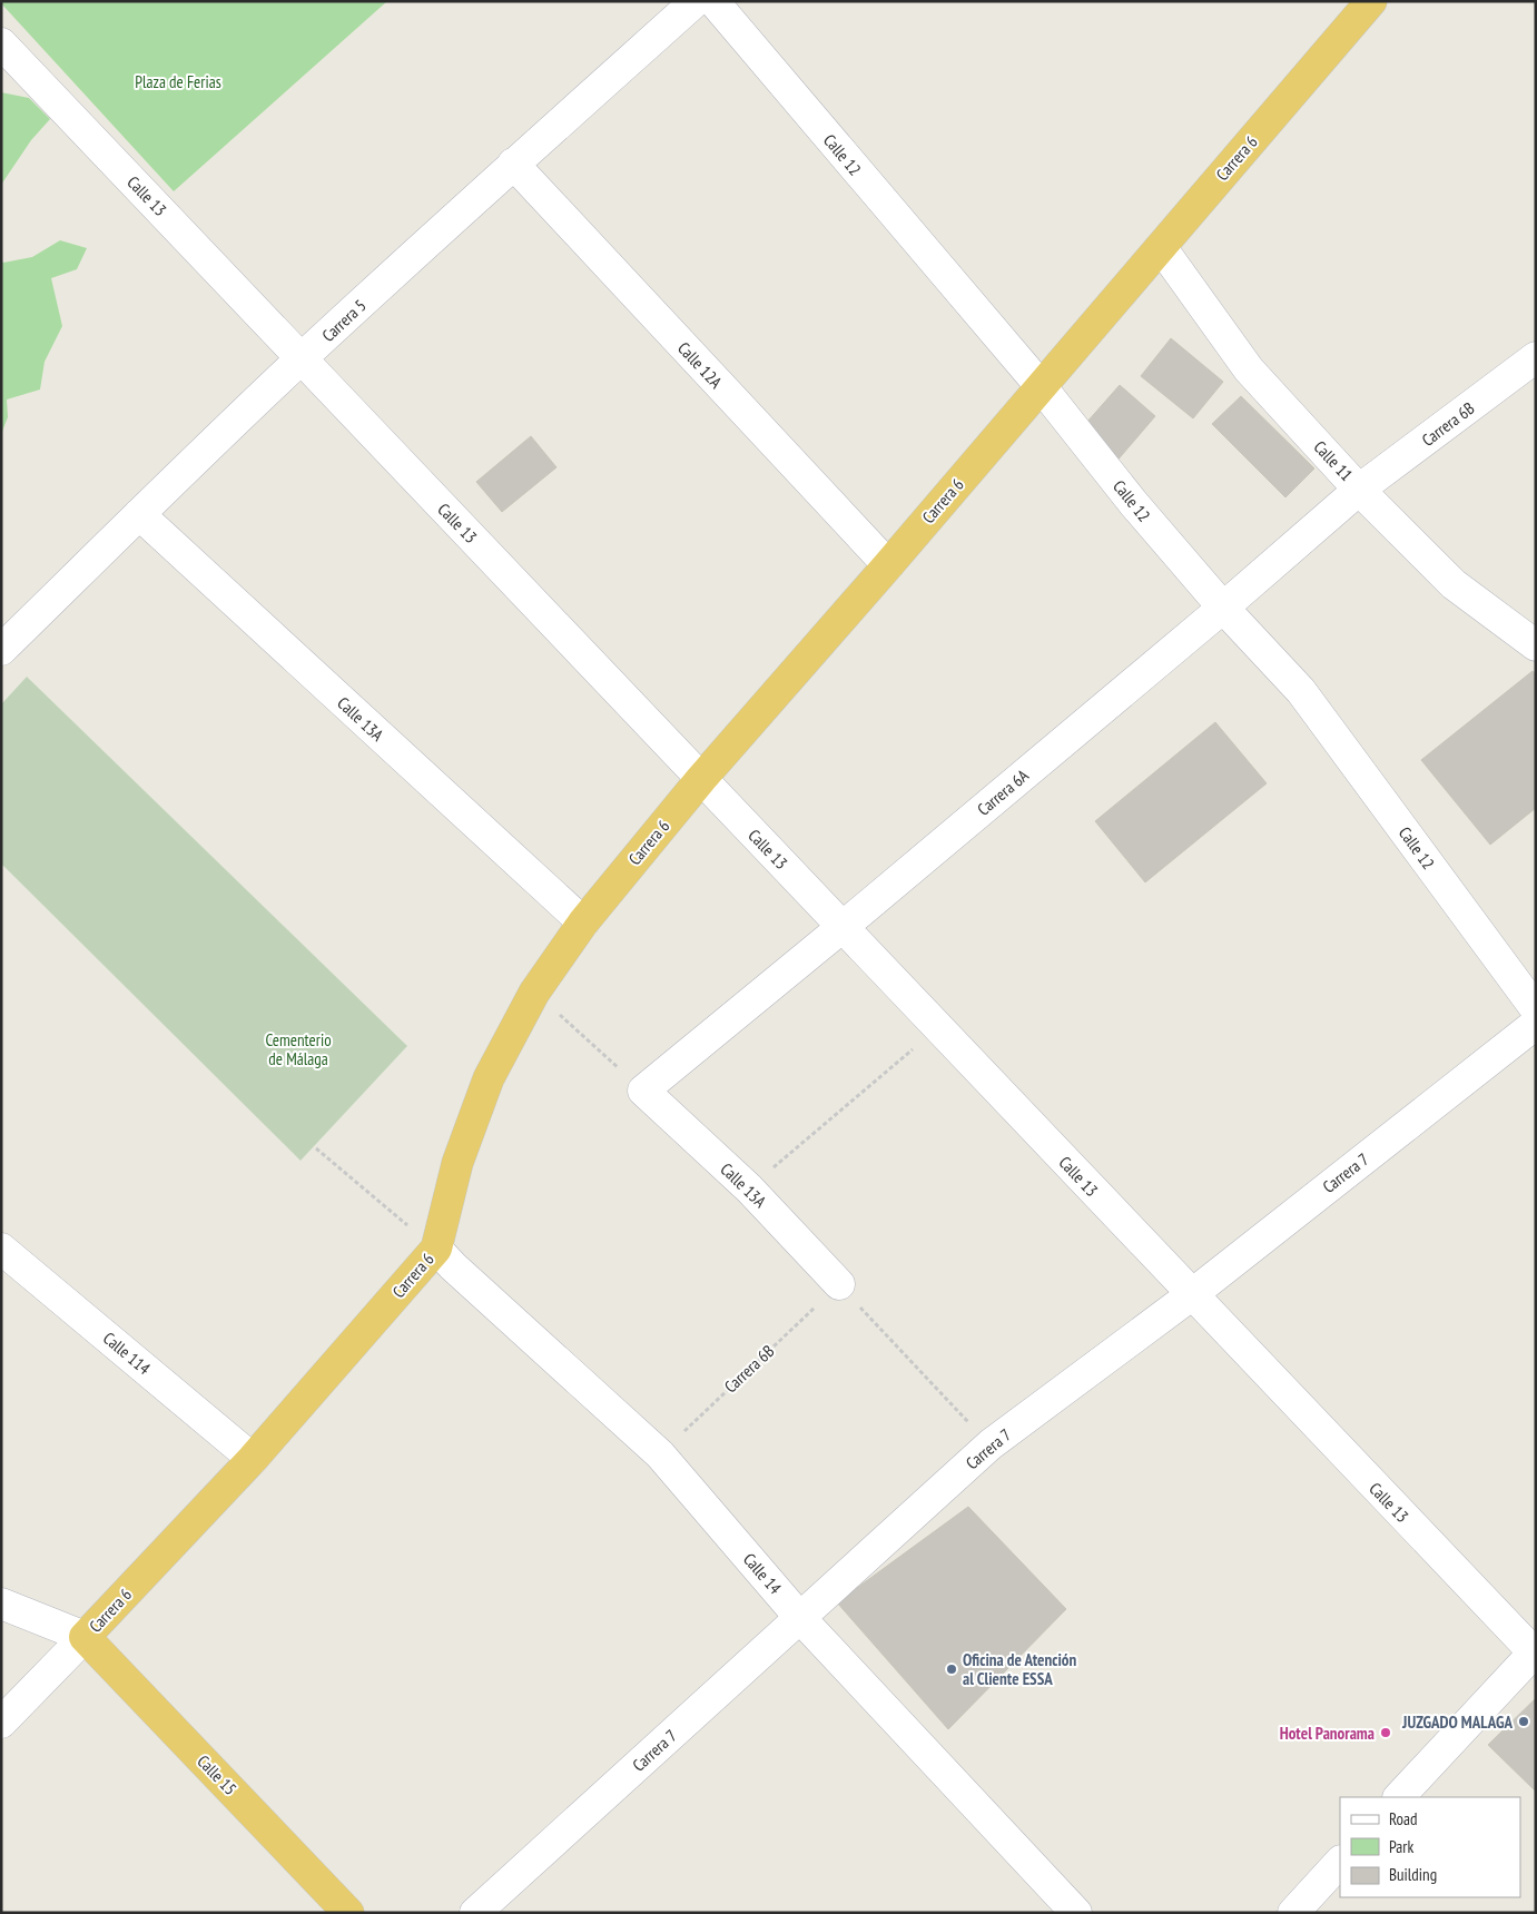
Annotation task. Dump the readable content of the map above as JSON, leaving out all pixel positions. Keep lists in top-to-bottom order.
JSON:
{
  "streets": {
    "highway": ["Carrera 6", "Calle 15"],
    "street": [
      "Calle 12",
      "Calle 13",
      "Carrera 5",
      "Calle 12A",
      "Carrera 6B",
      "Calle 11",
      "Calle 13A",
      "Carrera 6A",
      "Carrera 7",
      "Calle 114",
      "Calle 14"
    ]
  },
  "crossings": [
    ["Calle 12", "Carrera 6"],
    ["Calle 12", "Carrera 6A"],
    ["Carrera 6", "Calle 13"],
    ["Carrera 6", "Calle 12A"],
    ["Carrera 6", "Calle 11"],
    ["Carrera 6", "Calle 13A"],
    ["Carrera 6", "Calle 114"],
    ["Carrera 6", "Calle 14"],
    ["Carrera 6", "Calle 15"],
    ["Calle 13", "Carrera 5"],
    ["Calle 13", "Carrera 6A"],
    ["Calle 13", "Carrera 7"],
    ["Carrera 5", "Calle 12A"],
    ["Carrera 5", "Calle 13A"],
    ["Carrera 6B", "Calle 11"],
    ["Carrera 6B", "Calle 13A"],
    ["Carrera 6B", "Carrera 6A"],
    ["Carrera 6B", "Calle 14"],
    ["Calle 11", "Carrera 6A"],
    ["Calle 13A", "Carrera 6A"],
    ["Carrera 7", "Calle 14"]
  ],
  "parks": ["Plaza de Ferias", "Cementerio de Málaga"],
  "places": ["Oficina de Atención al Cliente ESSA", "JUZGADO MALAGA", "Hotel Panorama"],
  "legend": ["Road", "Park", "Building"]
}
